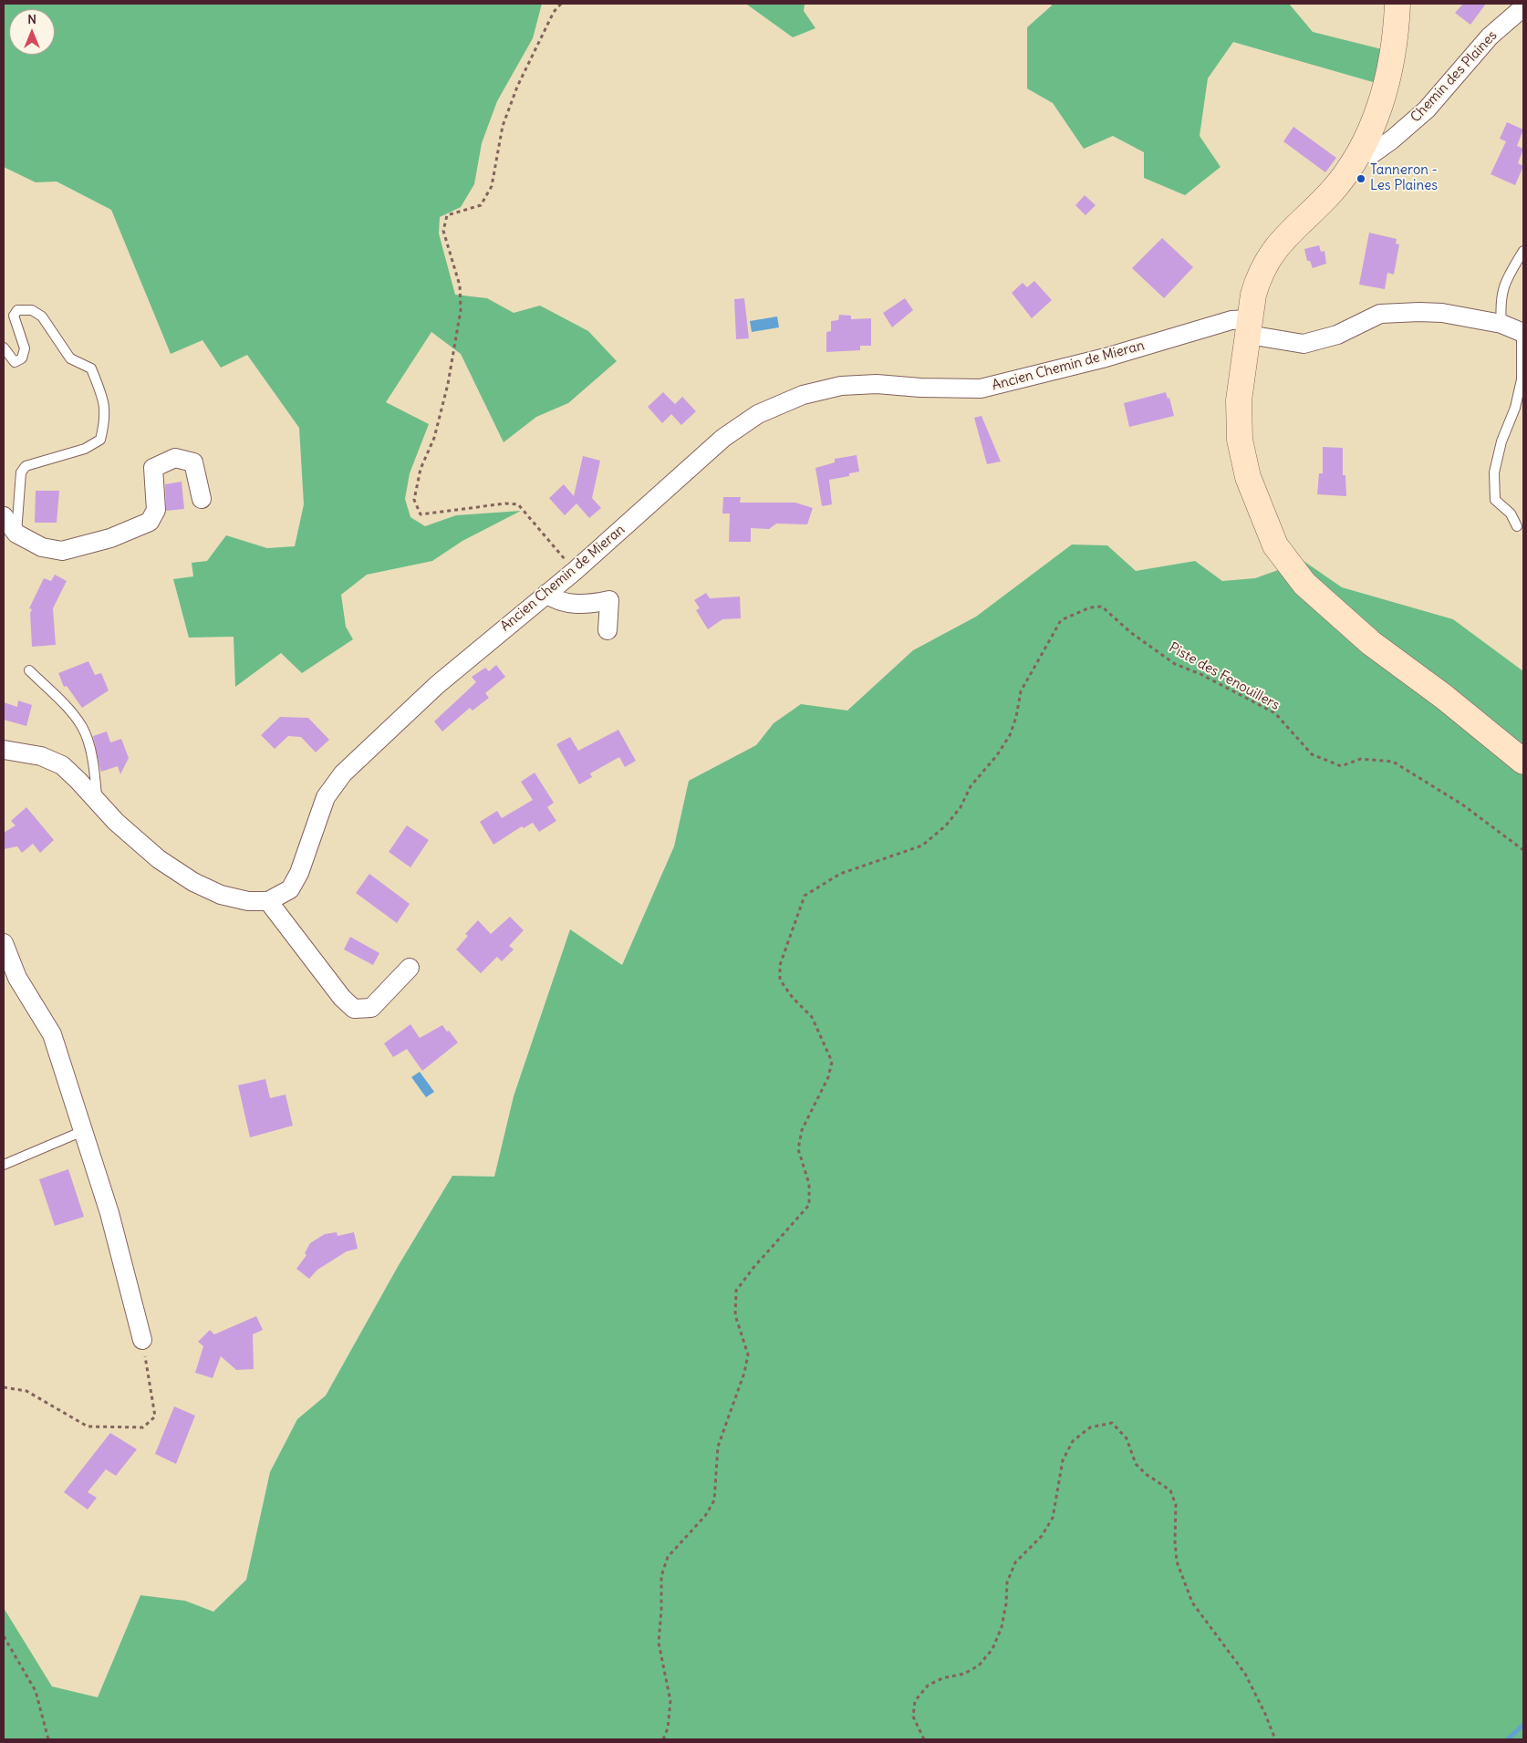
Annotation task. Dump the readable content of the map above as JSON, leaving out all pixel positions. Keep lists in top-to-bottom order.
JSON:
{
  "streets": {
    "street": ["Chemin des Plaines", "Ancien Chemin de Mieran"],
    "path": ["Piste des Fenouillers"]
  },
  "places": ["Tanneron - Les Plaines"],
  "north": "top"
}
